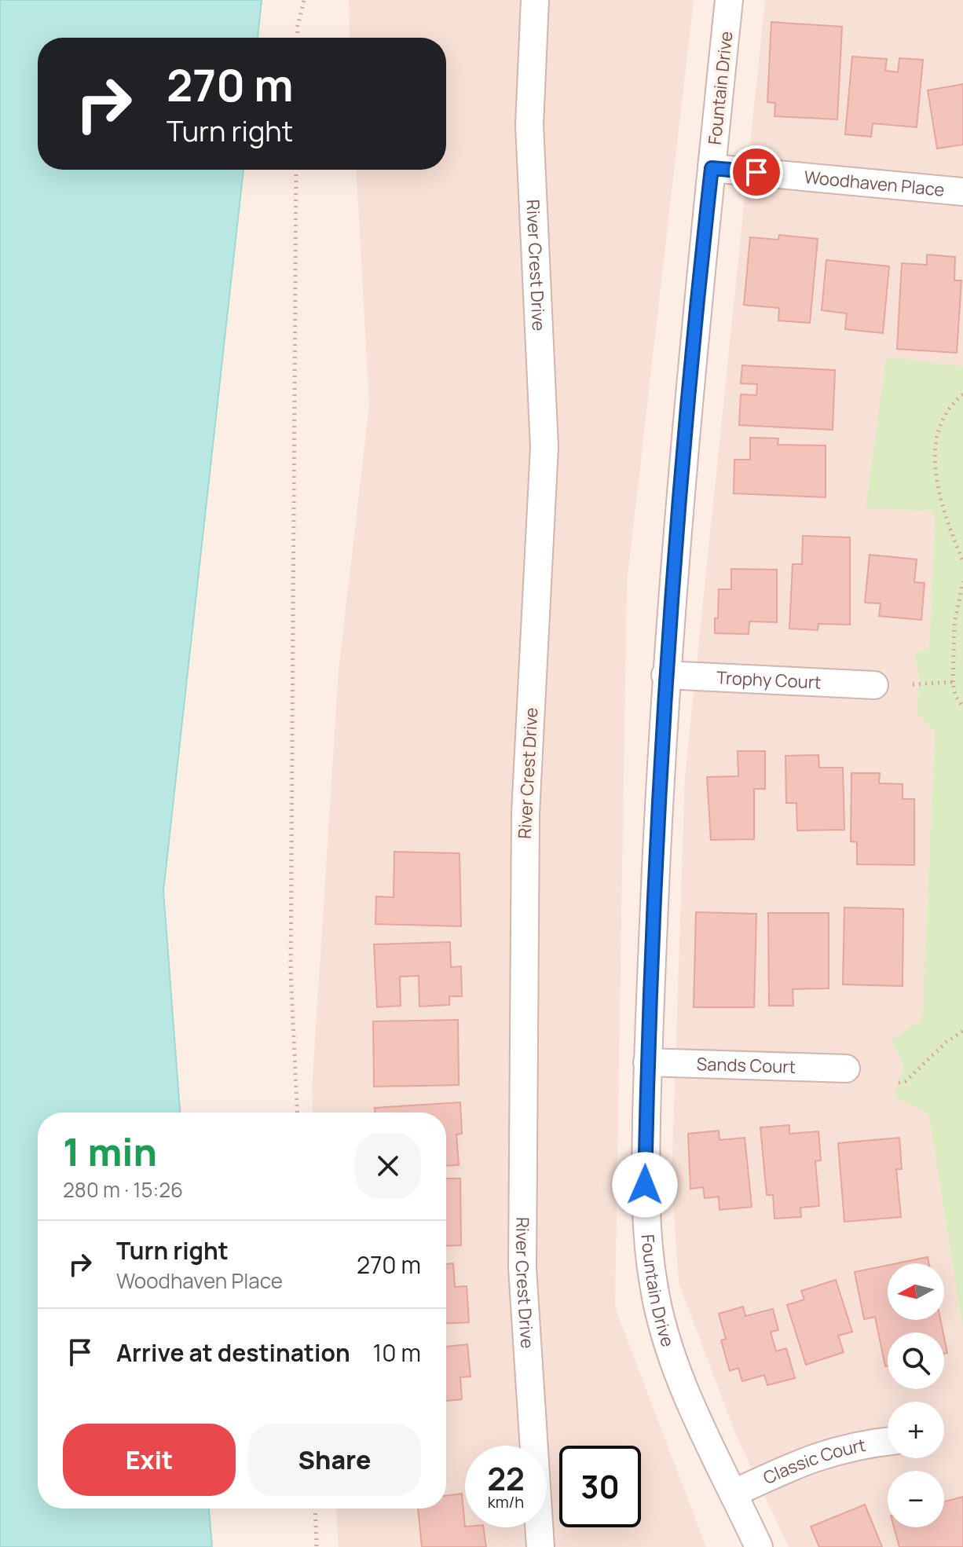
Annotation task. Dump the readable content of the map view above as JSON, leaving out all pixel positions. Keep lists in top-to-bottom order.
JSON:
{
  "streets": {
    "street": [
      "Fountain Drive",
      "Woodhaven Place",
      "River Crest Drive",
      "Trophy Court",
      "Sands Court",
      "Classic Court"
    ]
  },
  "crossings": [
    ["Fountain Drive", "Woodhaven Place"],
    ["Fountain Drive", "Trophy Court"],
    ["Fountain Drive", "Sands Court"],
    ["Fountain Drive", "Classic Court"]
  ],
  "north": "left",
  "page": {
    "turn": ["270 m", "Turn right"],
    "heading": ["1 min", "280 m · 15:26"],
    "list": [
      {
        "name": "Turn right",
        "note": "Woodhaven Place",
        "value": "270 m"
      },
      {
        "name": "Arrive at destination",
        "value": "10 m"
      }
    ],
    "map_buttons": ["+", "−"],
    "buttons": ["Exit", "Share"],
    "speed": "22 km/h",
    "limit": "30"
  }
}
